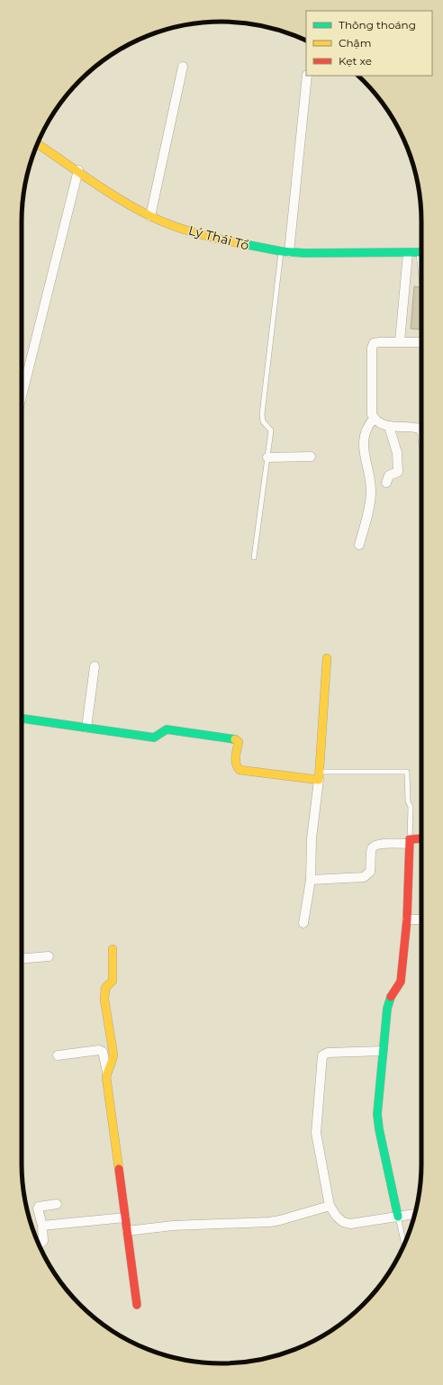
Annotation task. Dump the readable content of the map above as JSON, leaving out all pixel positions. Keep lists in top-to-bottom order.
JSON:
{
  "streets": {
    "street": ["Lý Thái Tổ"]
  },
  "legend": ["Thông thoáng", "Chậm", "Kẹt xe"]
}
